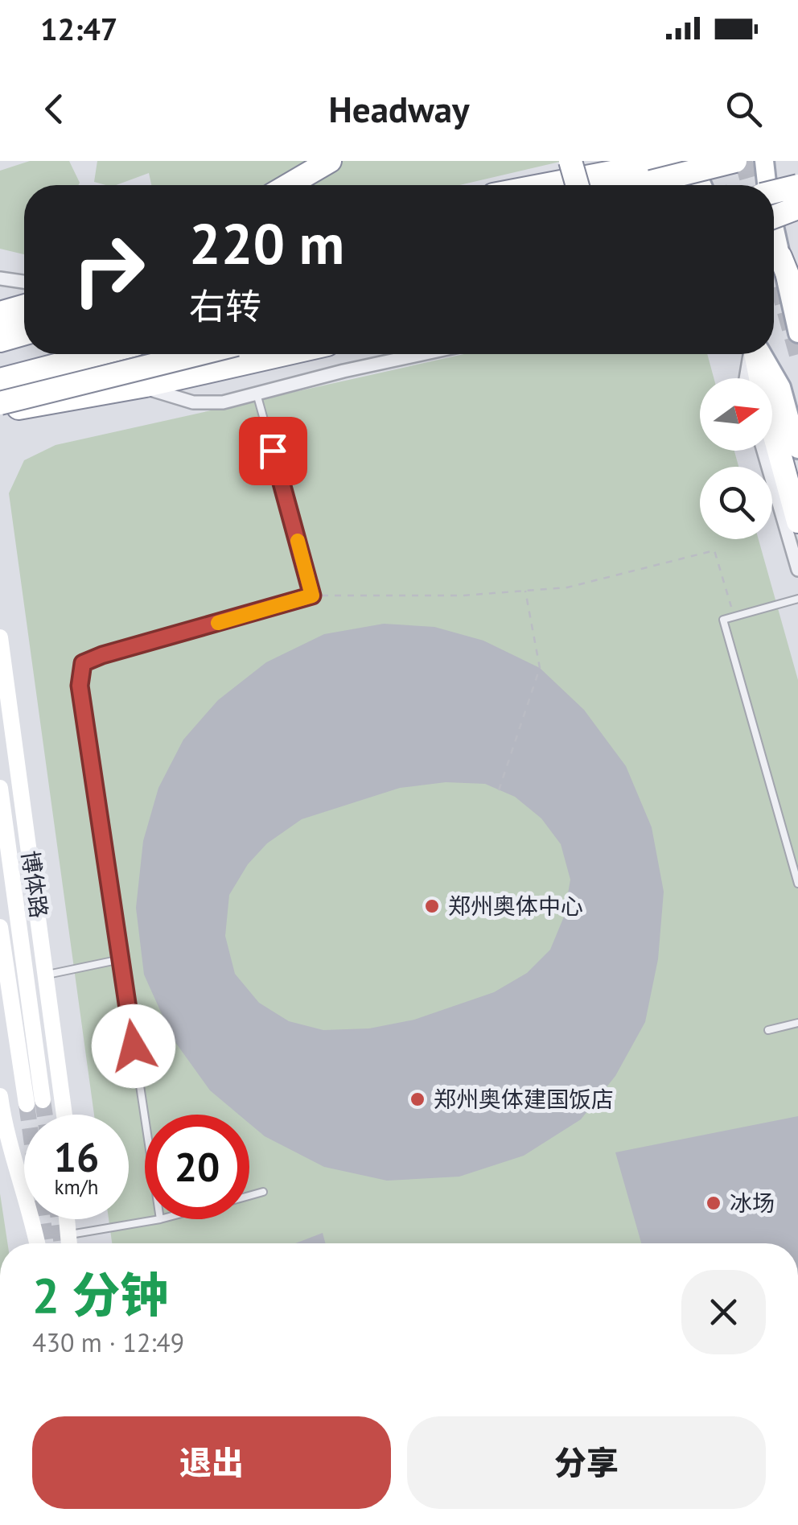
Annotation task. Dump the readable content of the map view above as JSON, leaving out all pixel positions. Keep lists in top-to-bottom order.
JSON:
{
  "streets": {
    "street": ["博体路"]
  },
  "places": ["郑州奥体中心", "郑州奥体建国饭店", "冰场"],
  "north": "right",
  "page": {
    "status": "12:47",
    "header": "Headway",
    "turn": ["220 m", "右转"],
    "speed": "16 km/h",
    "limit": "20",
    "heading": ["2 分钟", "430 m · 12:49"],
    "buttons": ["退出", "分享"]
  }
}
